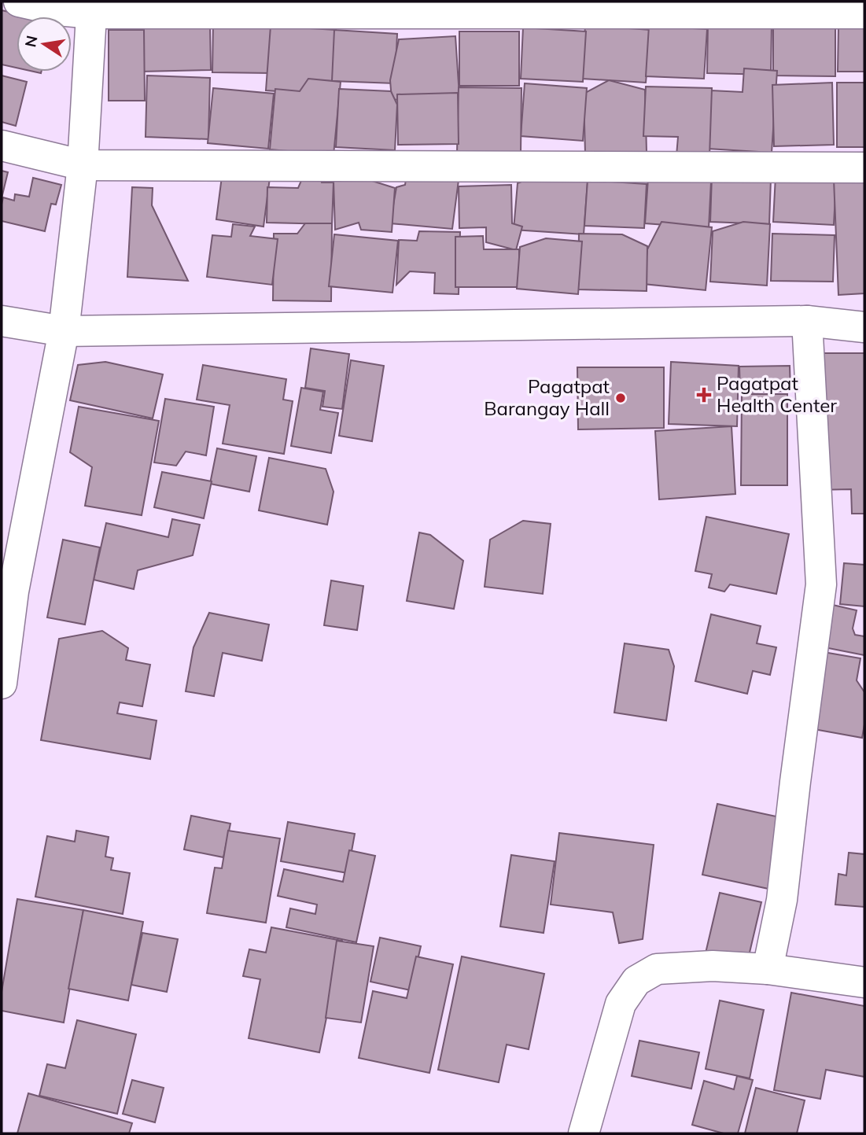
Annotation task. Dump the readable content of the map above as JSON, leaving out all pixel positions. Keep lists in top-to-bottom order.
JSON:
{
  "places": {
    "health": ["Pagatpat Health Center"],
    "other": ["Pagatpat Barangay Hall"]
  },
  "north": "left"
}
